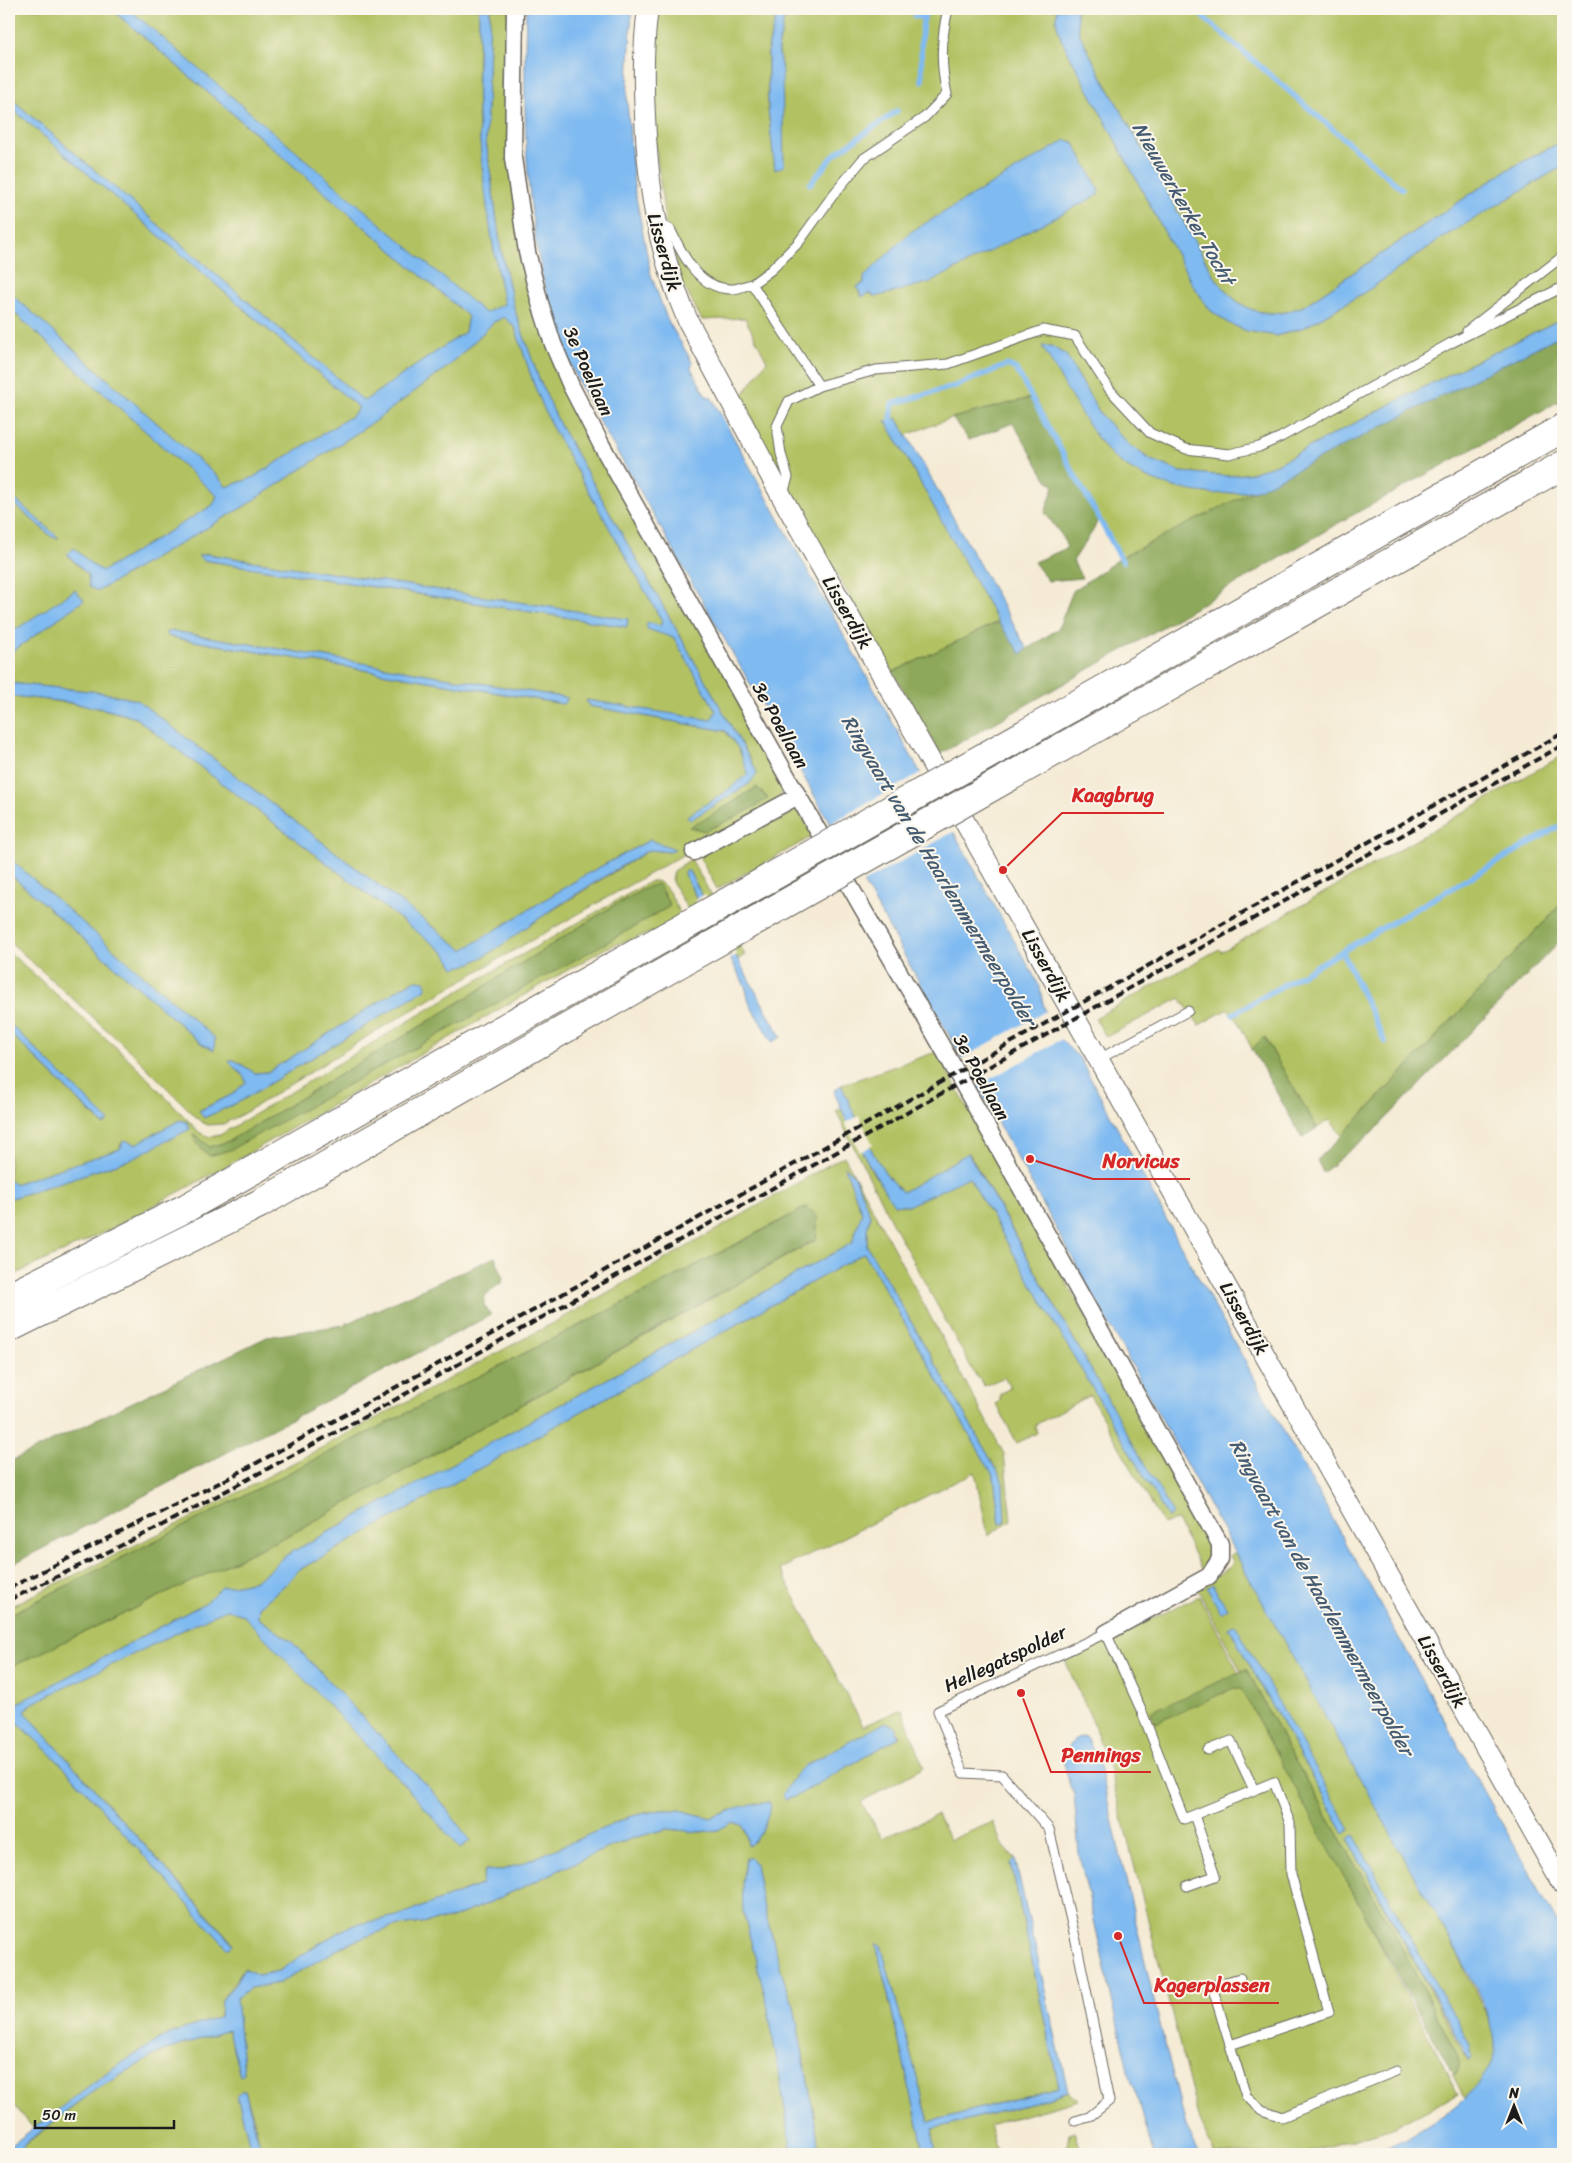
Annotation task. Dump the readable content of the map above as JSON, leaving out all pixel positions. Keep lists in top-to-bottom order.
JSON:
{
  "streets": {
    "street": ["Lisserdijk", "3e Poellaan", "Hellegatspolder"]
  },
  "crossings": [
    ["3e Poellaan", "Hellegatspolder"]
  ],
  "water": ["Nieuwerkerker Tocht", "Ringvaart van de Haarlemmermeerpolder"],
  "places": [
    "Kaagbrug",
    "Norvicus",
    "Pennings",
    "Kagerplassen"
  ],
  "scale_bar": "50 m",
  "north": "top"
}
